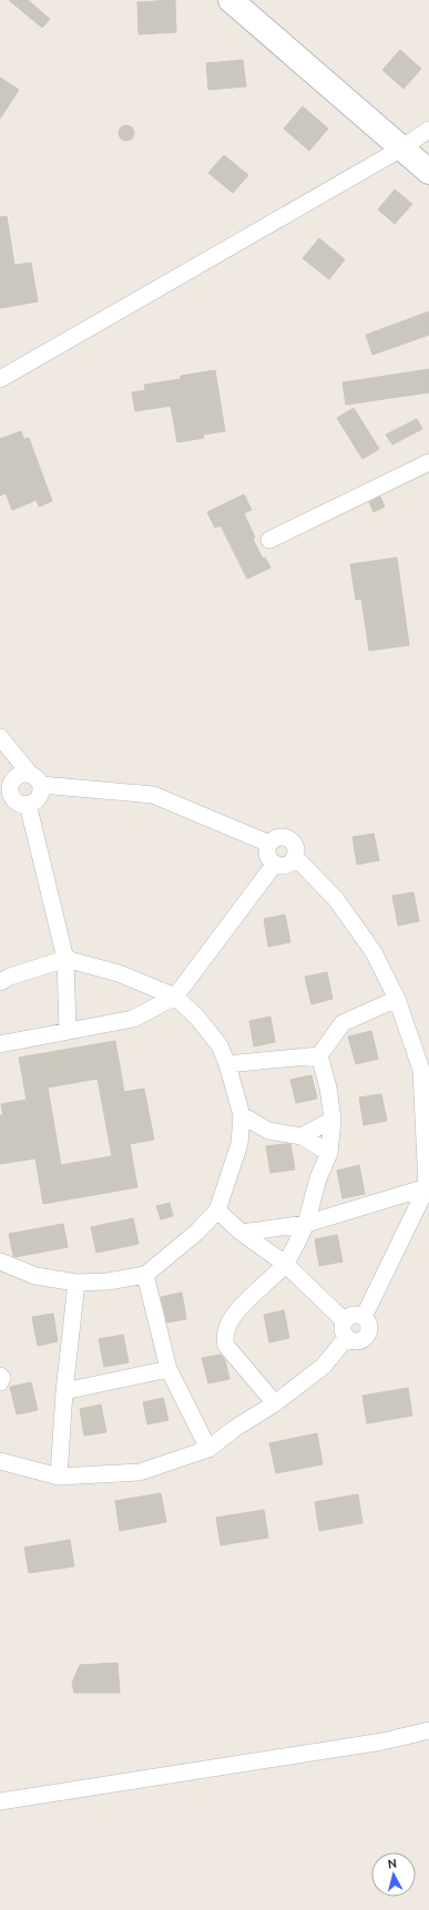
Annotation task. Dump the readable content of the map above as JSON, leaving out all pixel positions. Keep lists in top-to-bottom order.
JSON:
{
  "north": "top"
}
